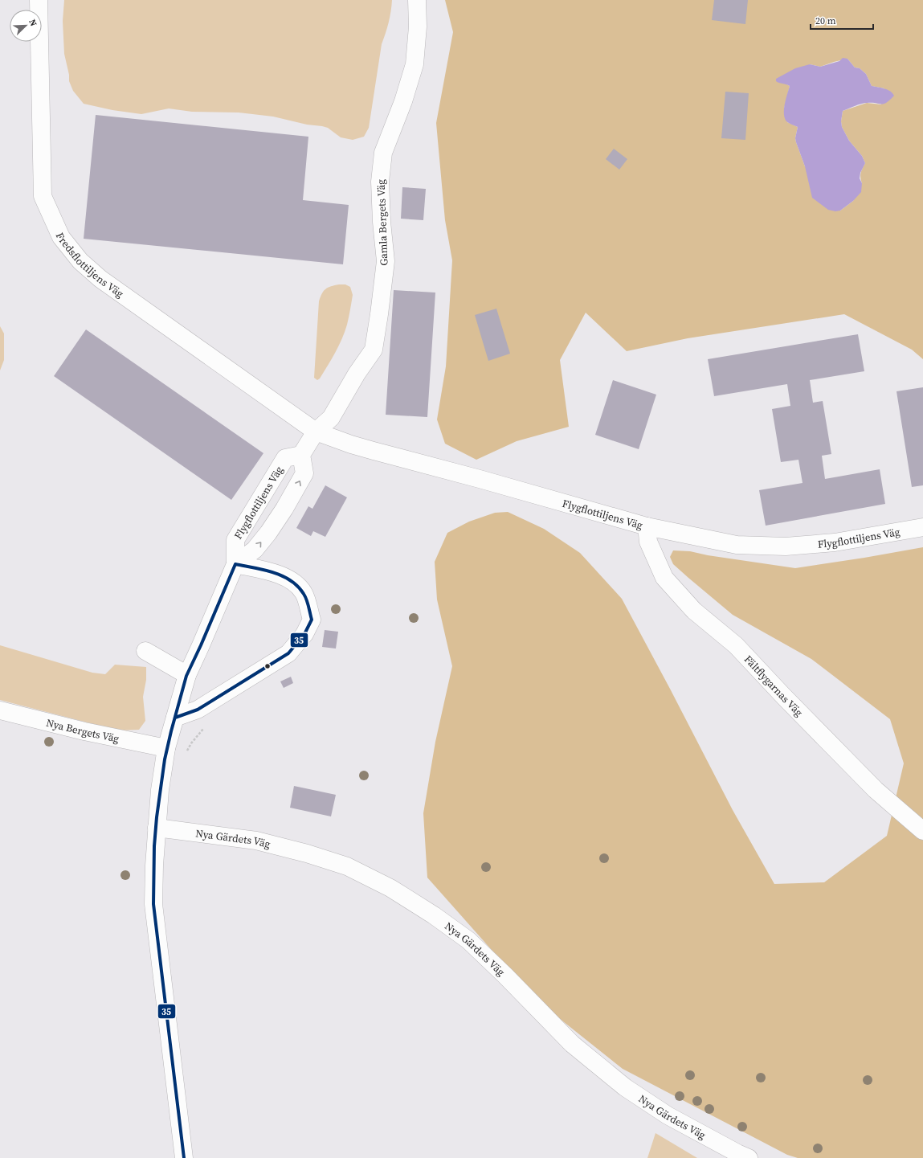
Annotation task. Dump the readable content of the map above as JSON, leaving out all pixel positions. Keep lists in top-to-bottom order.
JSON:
{
  "streets": {
    "street": [
      "Gamla Bergets Väg",
      "Fredsflottiljens Väg",
      "Flygflottiljens Väg",
      "Fältflygarnas Väg",
      "Nya Bergets Väg",
      "Nya Gärdets Väg"
    ]
  },
  "crossings": [
    ["Gamla Bergets Väg", "Fredsflottiljens Väg"],
    ["Gamla Bergets Väg", "Flygflottiljens Väg"],
    ["Fredsflottiljens Väg", "Flygflottiljens Väg"],
    ["Flygflottiljens Väg", "Fältflygarnas Väg"],
    ["Flygflottiljens Väg", "Nya Bergets Väg"],
    ["Flygflottiljens Väg", "Nya Gärdets Väg"]
  ],
  "lines": ["transit line 35"],
  "scale_bar": "20 m",
  "north": "top right"
}
